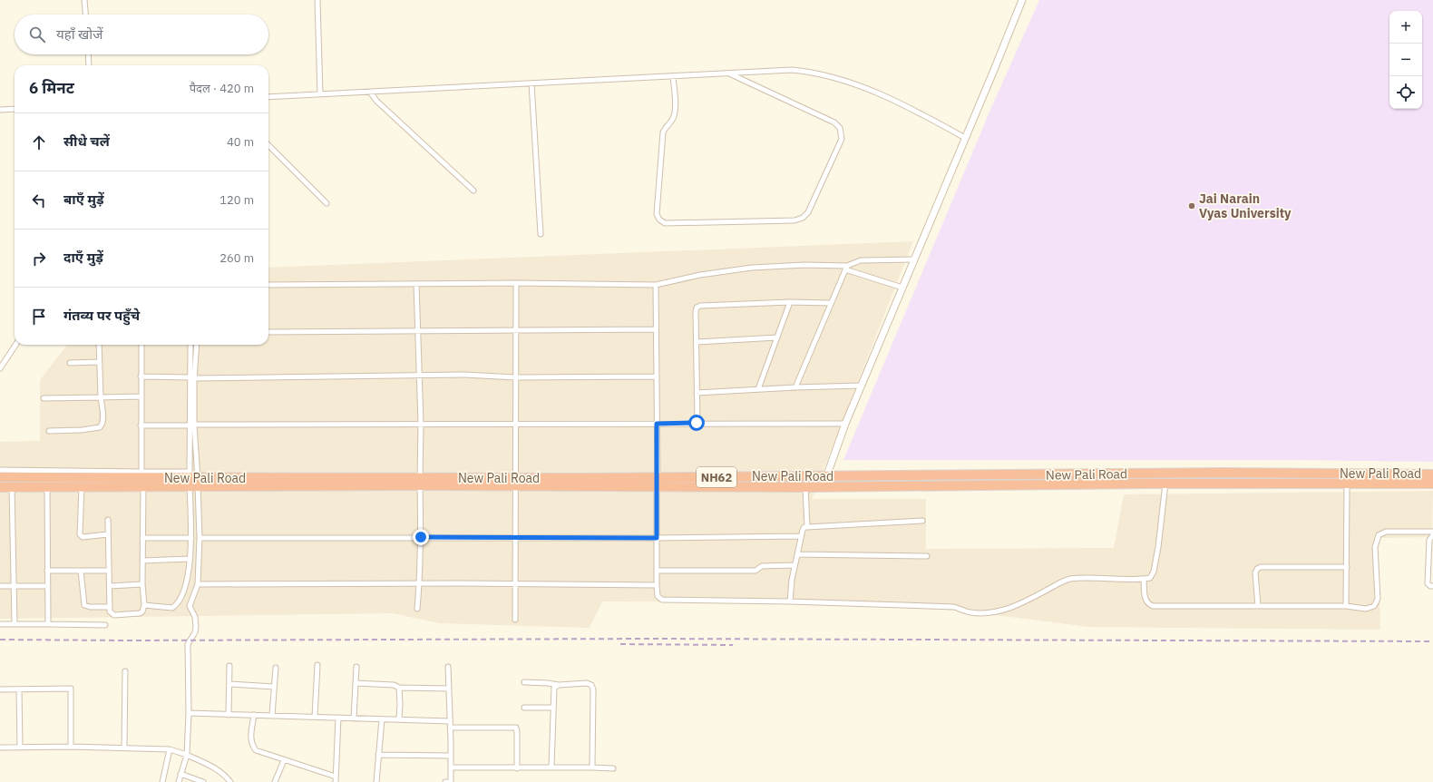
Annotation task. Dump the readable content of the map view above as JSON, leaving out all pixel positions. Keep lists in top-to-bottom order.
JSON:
{
  "streets": {
    "highway": ["New Pali Road", "NH62"]
  },
  "places": ["Jai Narain Vyas University"],
  "page": {
    "map_buttons": ["+", "−"],
    "search": "यहाँ खोजें",
    "heading": ["6 मिनट", "पैदल · 420 m"],
    "list": [
      ["सीधे चलें", "40 m"],
      ["बाएँ मुड़ें", "120 m"],
      ["दाएँ मुड़ें", "260 m"],
      "गंतव्य पर पहुँचे"
    ]
  }
}
